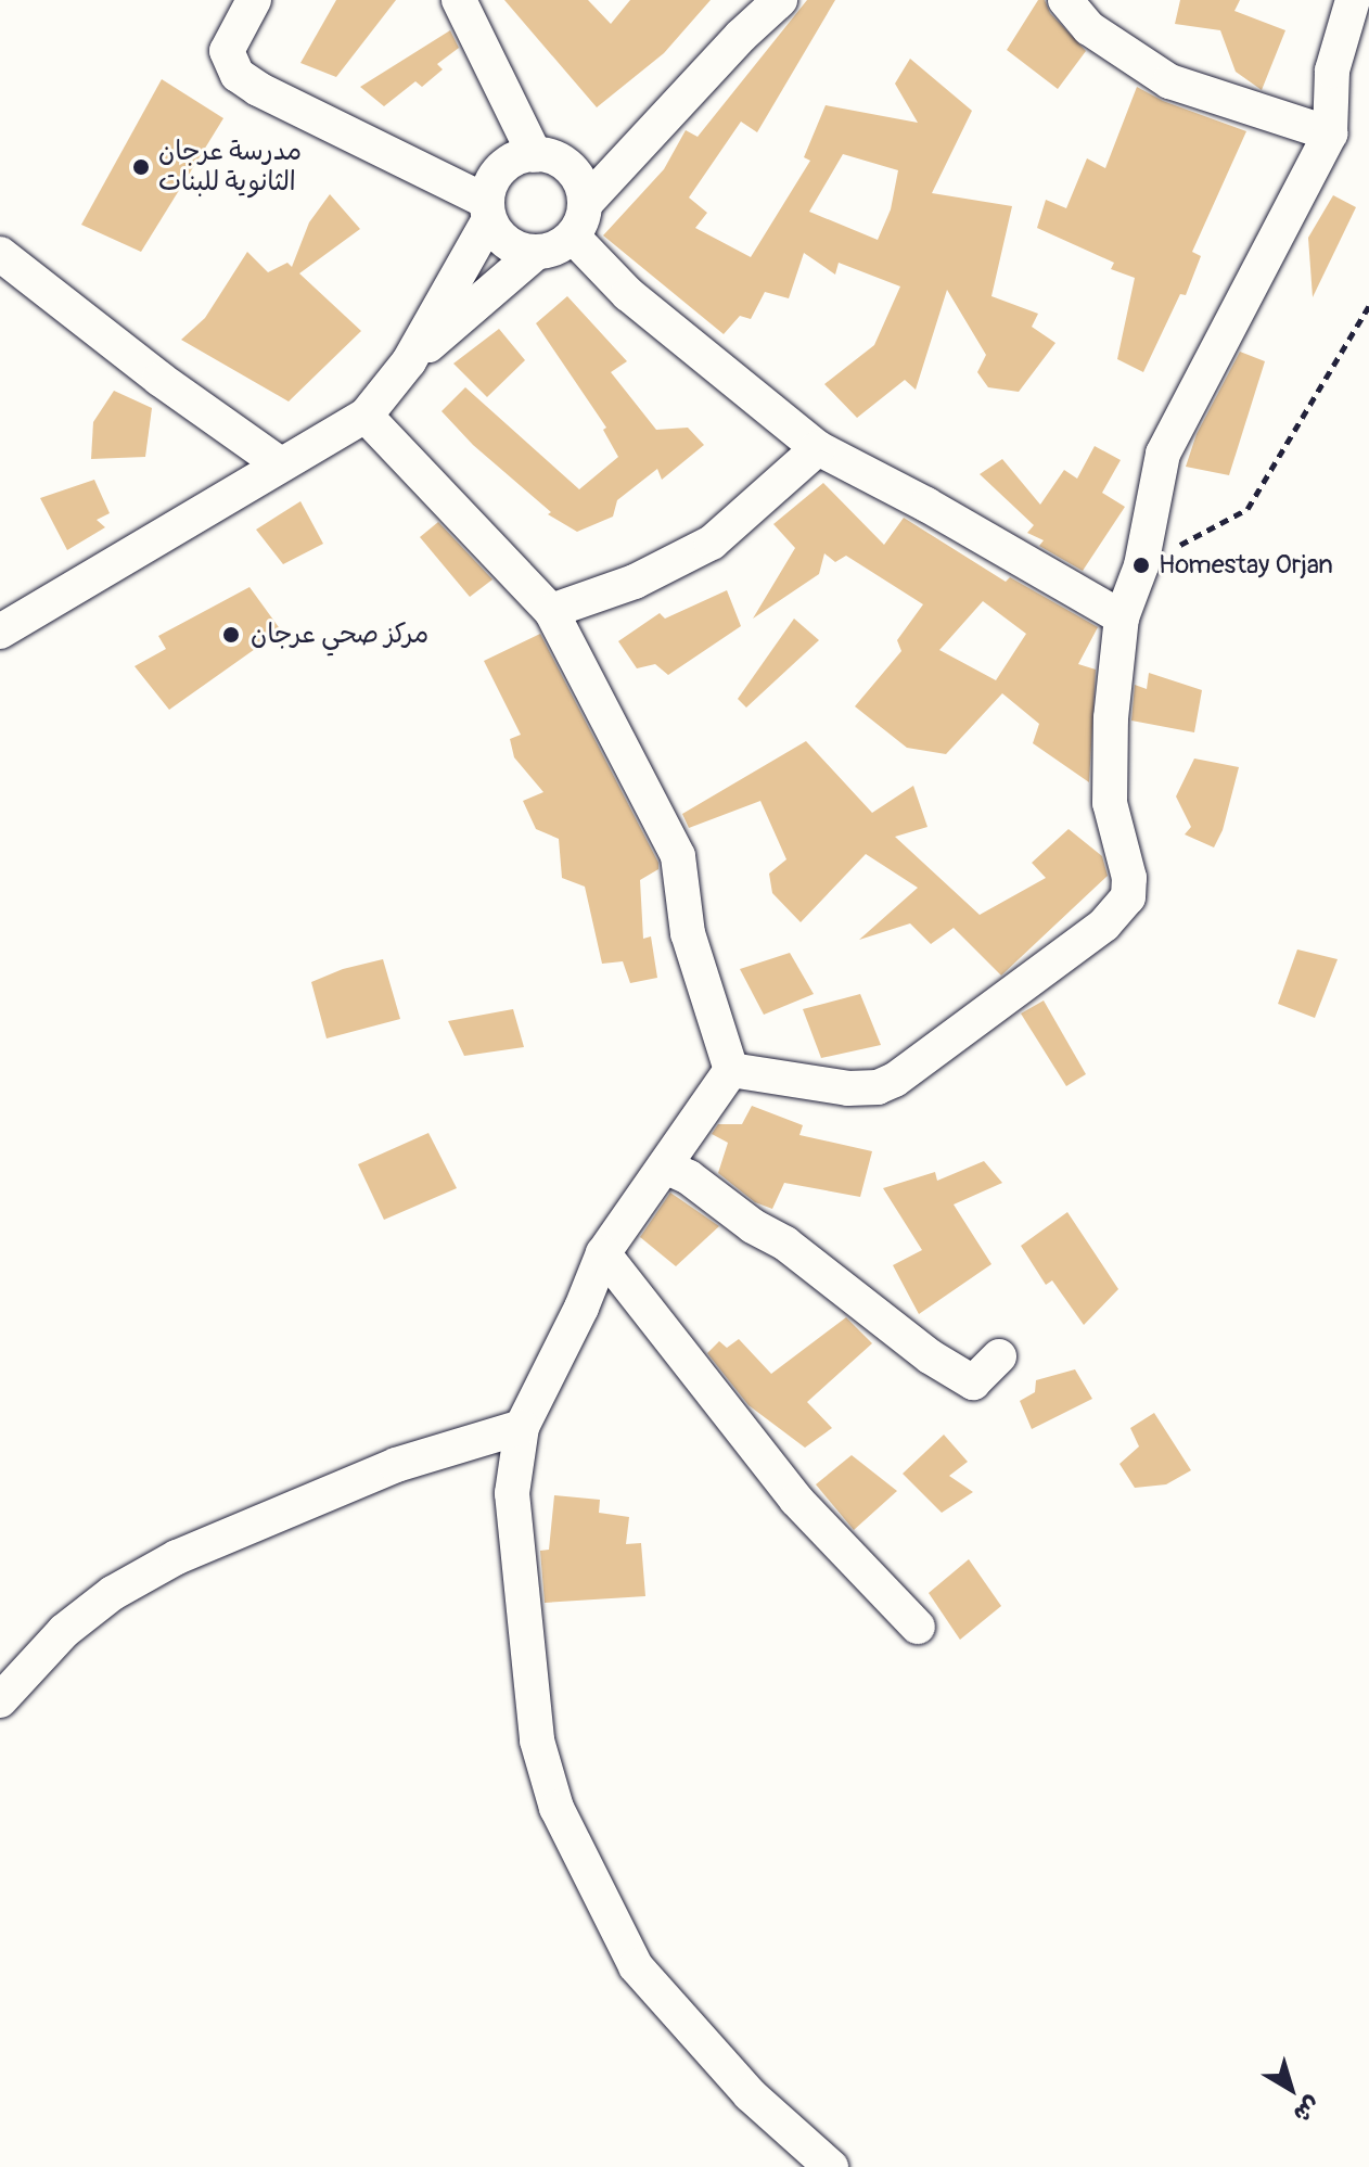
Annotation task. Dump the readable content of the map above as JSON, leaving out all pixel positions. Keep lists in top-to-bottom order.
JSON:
{
  "places": ["مدرسة عرجان الثانوية للبنات", "Homestay Orjan", "مركز صحي عرجان"],
  "north": "bottom right"
}
